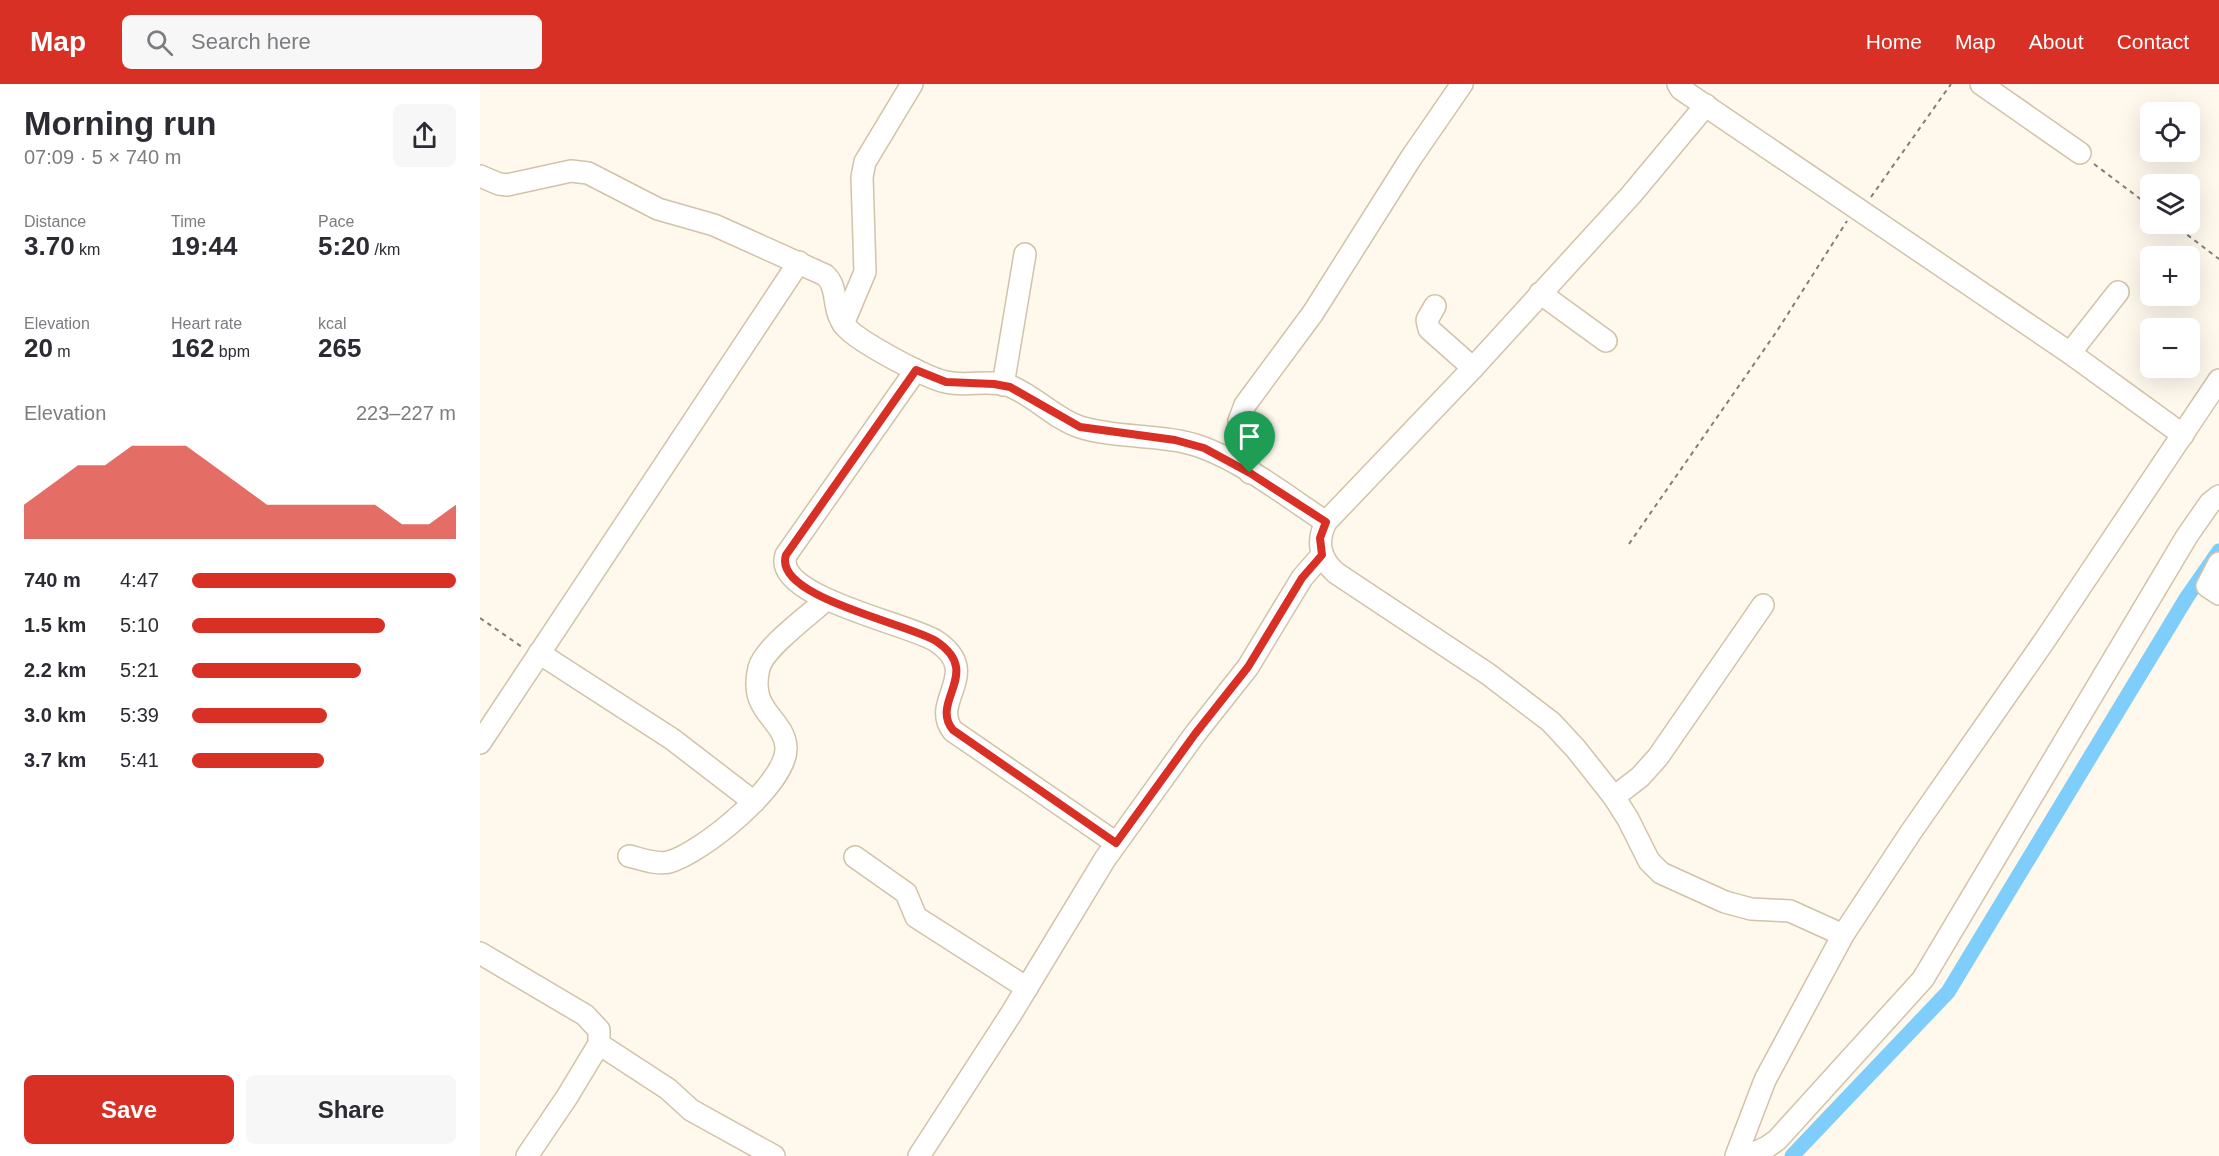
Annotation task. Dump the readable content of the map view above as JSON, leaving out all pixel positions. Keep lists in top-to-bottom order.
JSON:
{
  "page": {
    "header": "Map",
    "search": "Search here",
    "nav": [
      "Home",
      "Map",
      "About",
      "Contact"
    ],
    "heading": ["Morning run", "07:09 · 5 × 740 m"],
    "map_buttons": ["+", "−"],
    "stats": [
      ["Distance", "3.70 km"],
      ["Time", "19:44"],
      ["Pace", "5:20 /km"],
      ["Elevation", "20 m"],
      ["Heart rate", "162 bpm"],
      ["kcal", "265"]
    ],
    "chart": ["Elevation", "223–227 m"],
    "list": [
      {
        "name": "740 m",
        "note": "4:47"
      },
      {
        "name": "1.5 km",
        "note": "5:10"
      },
      {
        "name": "2.2 km",
        "note": "5:21"
      },
      {
        "name": "3.0 km",
        "note": "5:39"
      },
      {
        "name": "3.7 km",
        "note": "5:41"
      }
    ],
    "buttons": ["Save", "Share"]
  }
}
